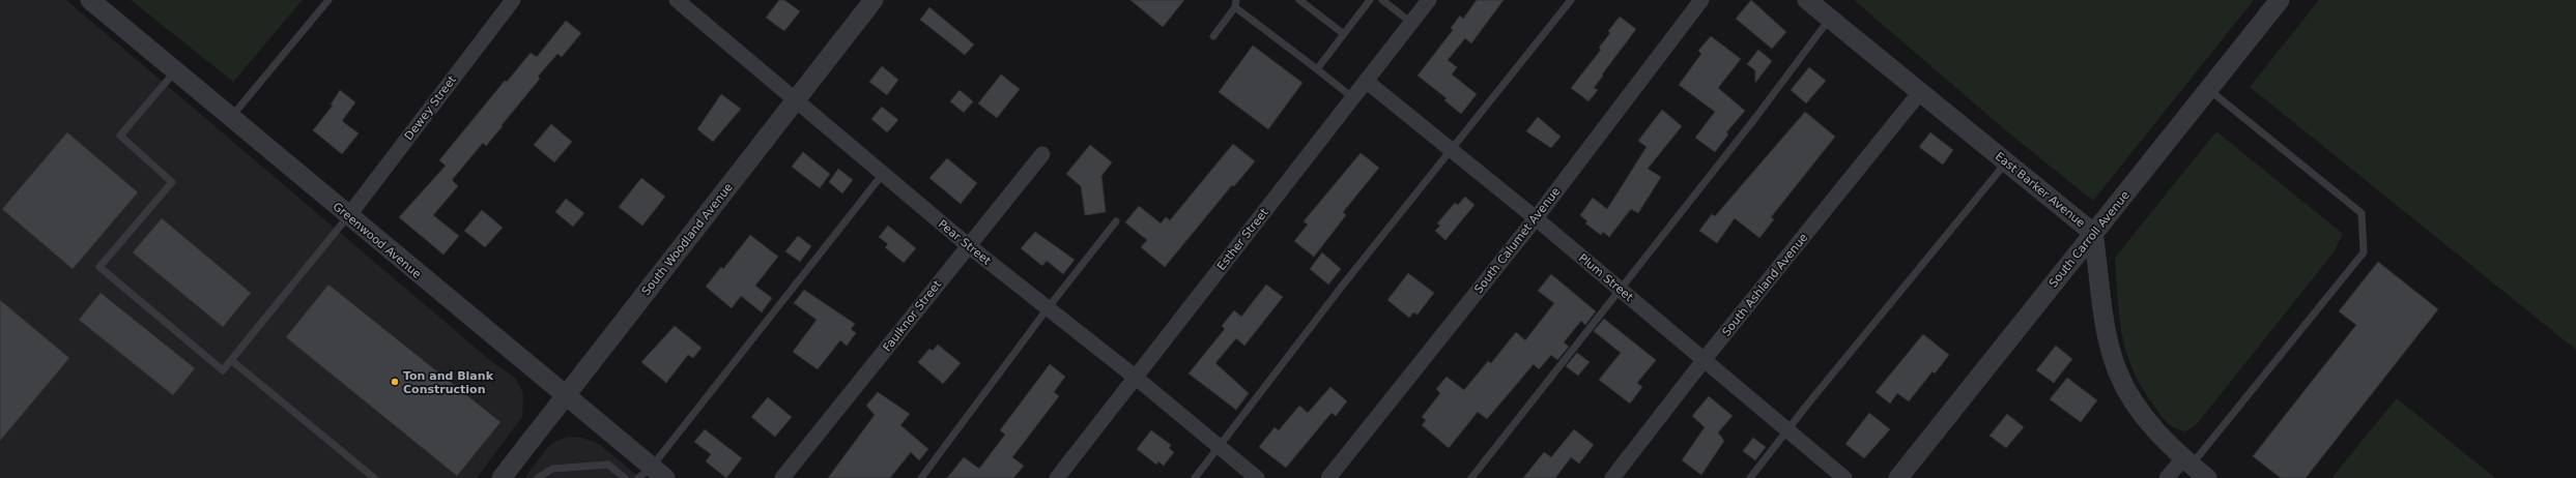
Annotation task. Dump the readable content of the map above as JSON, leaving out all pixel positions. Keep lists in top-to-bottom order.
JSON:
{
  "streets": {
    "street": [
      "Dewey Street",
      "East Barker Avenue",
      "South Woodland Avenue",
      "Esther Street",
      "South Carroll Avenue",
      "Greenwood Avenue",
      "South Calumet Avenue",
      "Pear Street",
      "Plum Street",
      "South Ashland Avenue",
      "Faulknor Street"
    ]
  },
  "crossings": [
    ["Dewey Street", "Greenwood Avenue"],
    ["East Barker Avenue", "South Carroll Avenue"],
    ["East Barker Avenue", "South Ashland Avenue"],
    ["South Woodland Avenue", "Greenwood Avenue"],
    ["South Woodland Avenue", "Pear Street"],
    ["Esther Street", "Pear Street"],
    ["Esther Street", "Plum Street"],
    ["South Calumet Avenue", "Plum Street"],
    ["Pear Street", "Faulknor Street"],
    ["Plum Street", "South Ashland Avenue"]
  ],
  "places": ["Ton and Blank Construction"]
}
